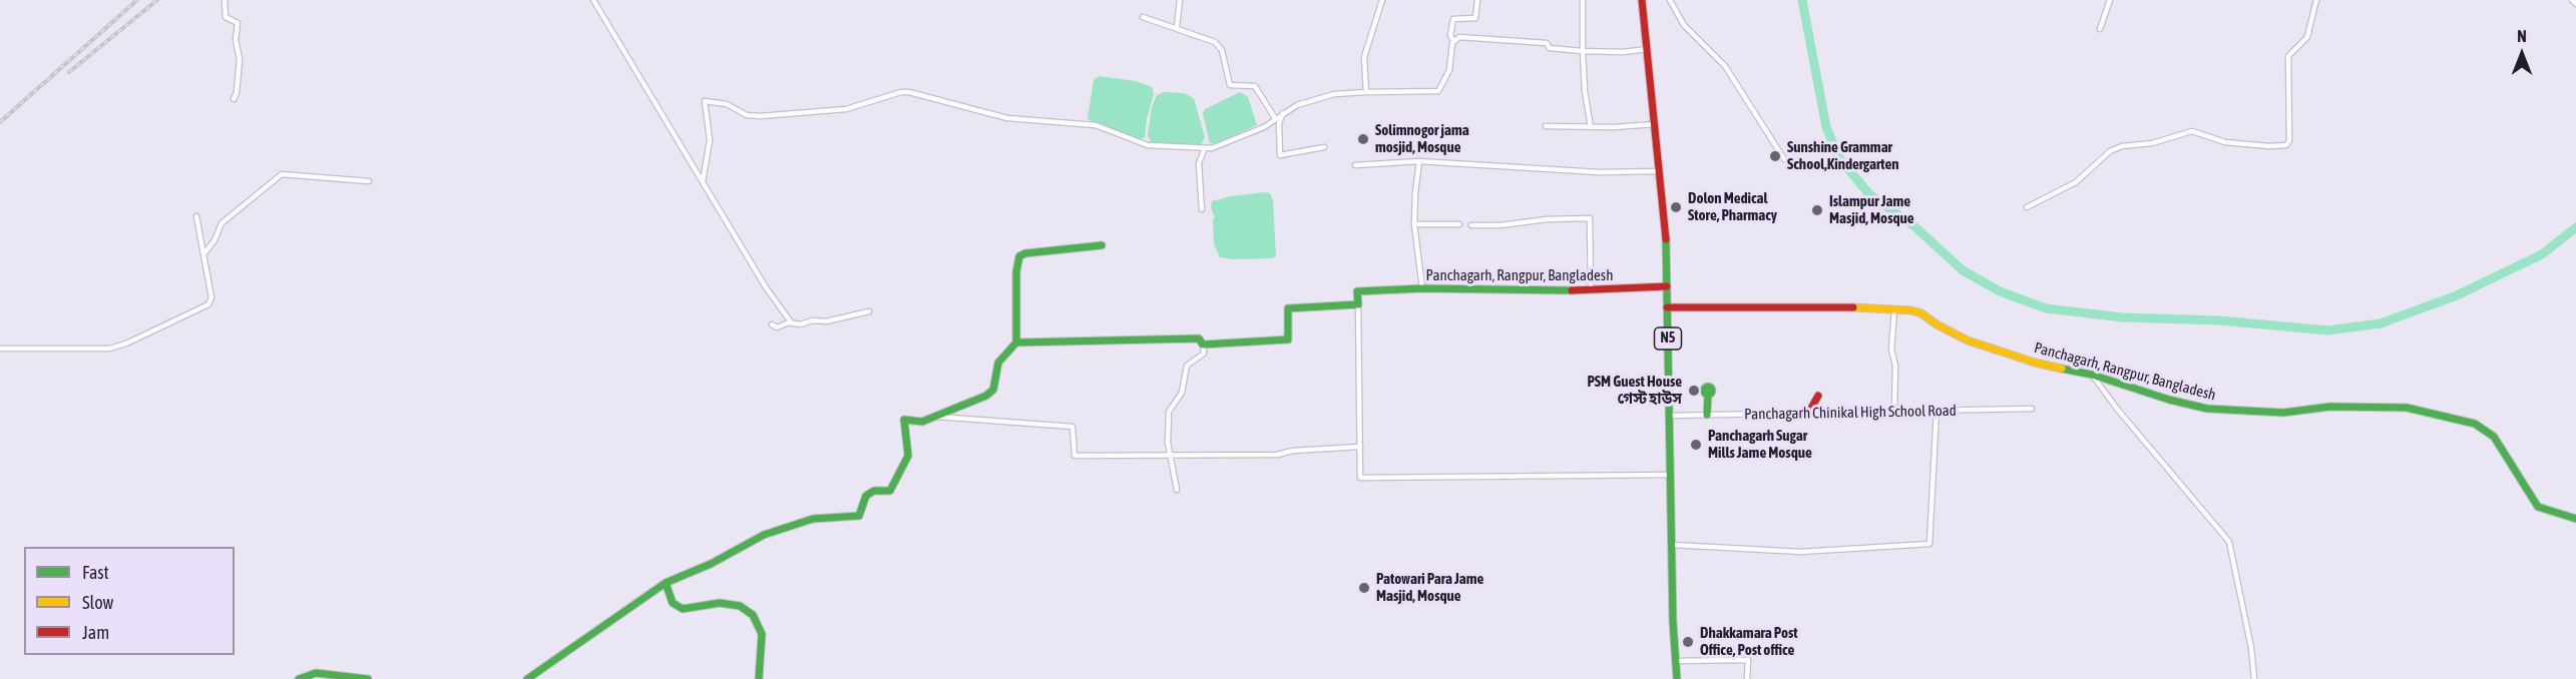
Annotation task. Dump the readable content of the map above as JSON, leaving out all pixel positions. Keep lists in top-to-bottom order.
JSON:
{
  "streets": {
    "main road": ["Panchagarh, Rangpur, Bangladesh", "N5"],
    "street": ["Panchagarh Chinikal High School Road"]
  },
  "crossings": [
    ["Panchagarh, Rangpur, Bangladesh", "N5"],
    ["N5", "Panchagarh Chinikal High School Road"]
  ],
  "places": [
    "Solimnogor jama mosjid, Mosque",
    "Sunshine Grammar School,Kindergarten",
    "Dolon Medical Store, Pharmacy",
    "Islampur Jame Masjid, Mosque",
    "PSM Guest House গেস্ট হাউস",
    "Panchagarh Sugar Mills Jame Mosque",
    "Patowari Para Jame Masjid, Mosque",
    "Dhakkamara Post Office, Post office"
  ],
  "legend": ["Fast", "Slow", "Jam"],
  "north": "top"
}
